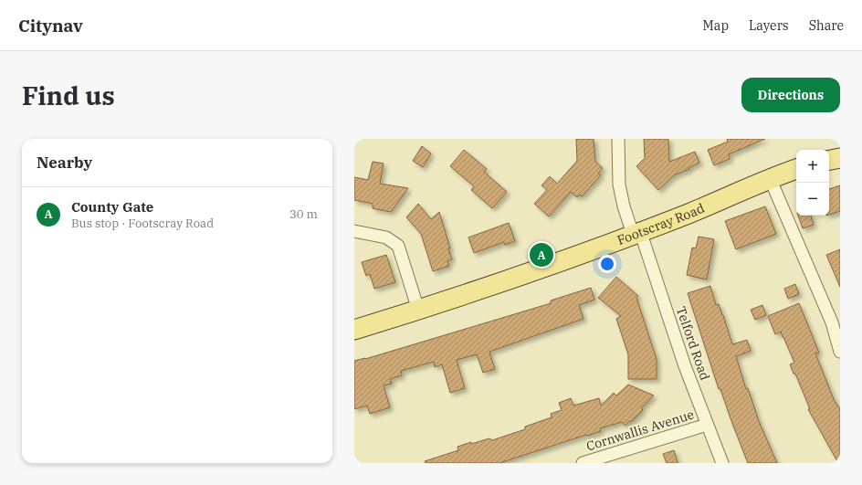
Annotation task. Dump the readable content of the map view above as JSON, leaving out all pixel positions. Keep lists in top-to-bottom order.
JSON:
{
  "streets": {
    "main road": ["Footscray Road"],
    "street": ["Telford Road", "Cornwallis Avenue"]
  },
  "crossings": [
    ["Footscray Road", "Telford Road"],
    ["Telford Road", "Cornwallis Avenue"]
  ],
  "page": {
    "header": "Citynav",
    "nav": ["Map", "Layers", "Share"],
    "buttons": "Directions",
    "title": "Find us",
    "heading": "Nearby",
    "map_buttons": ["+", "−"],
    "list": [
      {
        "mark": "A",
        "name": "County Gate",
        "note": "Bus stop · Footscray Road",
        "value": "30 m"
      }
    ],
    "pins": "A"
  }
}
